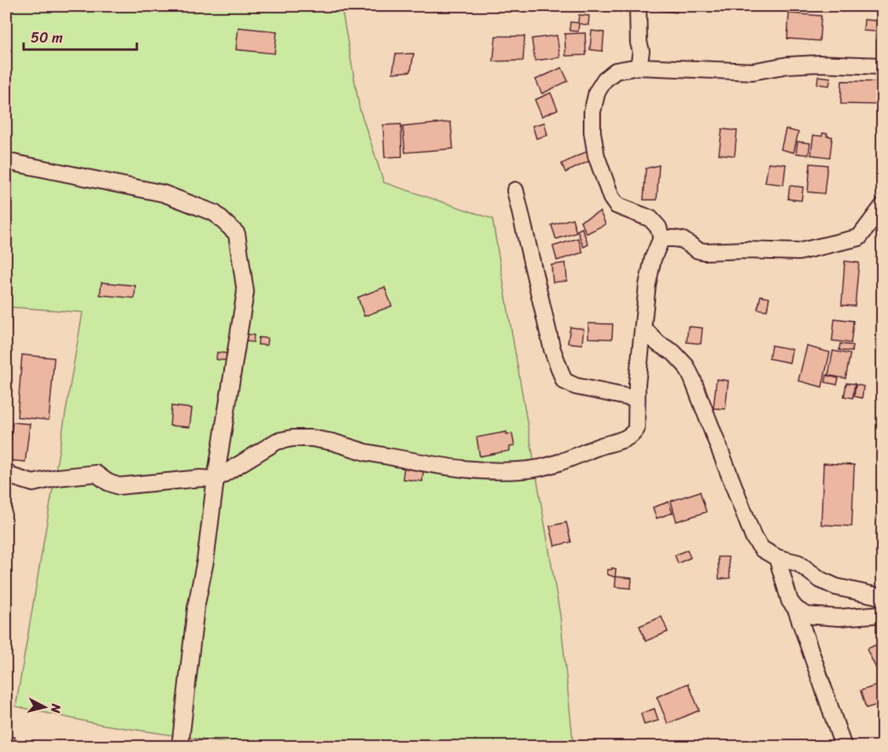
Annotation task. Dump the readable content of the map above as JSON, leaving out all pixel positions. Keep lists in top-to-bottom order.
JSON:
{
  "scale_bar": "50 m",
  "north": "right"
}
